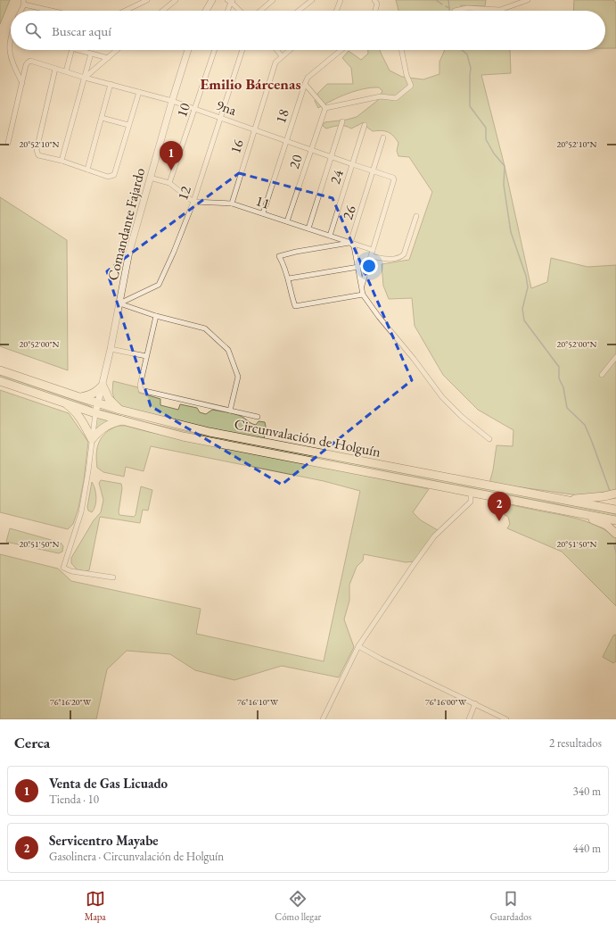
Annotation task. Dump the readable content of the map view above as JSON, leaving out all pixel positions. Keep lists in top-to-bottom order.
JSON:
{
  "streets": {
    "highway": ["Circunvalación de Holguín"],
    "street": [
      "9na",
      "10",
      "18",
      "16",
      "20",
      "24",
      "12",
      "11",
      "26",
      "Comandante Fajardo"
    ]
  },
  "crossings": [
    ["9na", "10"],
    ["9na", "18"],
    ["9na", "16"],
    ["9na", "20"],
    ["9na", "24"],
    ["9na", "12"],
    ["9na", "11"],
    ["9na", "26"],
    ["9na", "Comandante Fajardo"],
    ["18", "11"],
    ["16", "11"],
    ["20", "11"],
    ["24", "11"],
    ["12", "11"],
    ["12", "Comandante Fajardo"],
    ["11", "26"],
    ["Comandante Fajardo", "Circunvalación de Holguín"]
  ],
  "districts": ["Emilio Bárcenas"],
  "page": {
    "search": "Buscar aquí",
    "pins": ["1", "2"],
    "heading": ["Cerca", "2 resultados"],
    "list": [
      {
        "mark": "1",
        "name": "Venta de Gas Licuado",
        "note": "Tienda · 10",
        "value": "340 m"
      },
      {
        "mark": "2",
        "name": "Servicentro Mayabe",
        "note": "Gasolinera · Circunvalación de Holguín",
        "value": "440 m"
      }
    ],
    "nav": ["Mapa", "Cómo llegar", "Guardados"]
  },
  "coordinates": [
    "20°52'10\"N",
    "20°52'00\"N",
    "20°51'50\"N",
    "76°16'20\"W",
    "76°16'10\"W",
    "76°16'00\"W"
  ]
}
